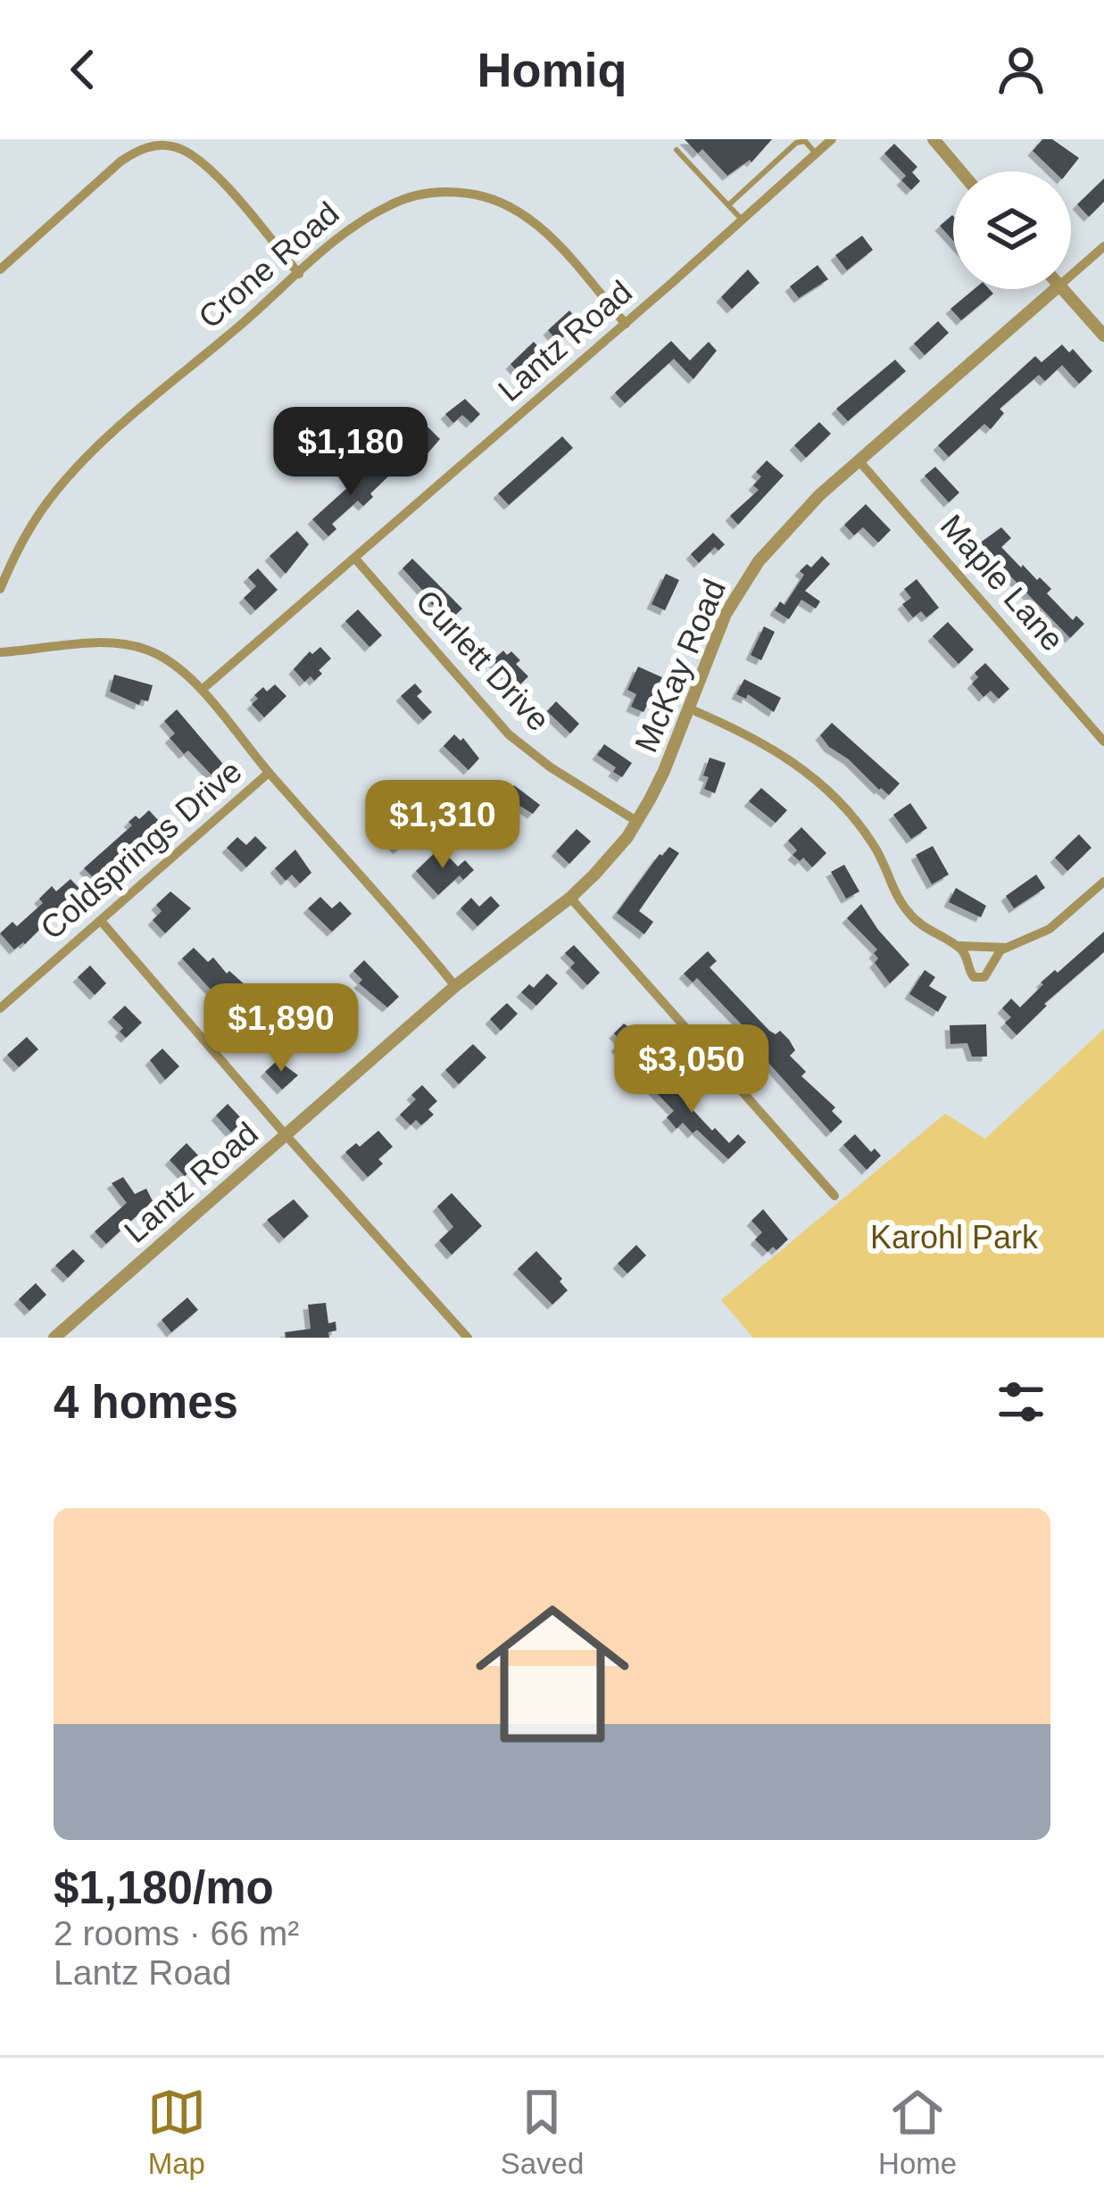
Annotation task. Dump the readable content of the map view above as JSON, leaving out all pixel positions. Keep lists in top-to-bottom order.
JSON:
{
  "streets": {
    "street": [
      "Crone Road",
      "Lantz Road",
      "Maple Lane",
      "Curlett Drive",
      "McKay Road",
      "Coldsprings Drive"
    ]
  },
  "crossings": [
    ["Crone Road", "Lantz Road"],
    ["Lantz Road", "Curlett Drive"],
    ["Lantz Road", "McKay Road"],
    ["Maple Lane", "McKay Road"],
    ["Curlett Drive", "McKay Road"]
  ],
  "parks": ["Karohl Park"],
  "page": {
    "header": "Homiq",
    "price": [
      "$1,180",
      "$1,310",
      "$1,890",
      "$3,050"
    ],
    "heading": "4 homes",
    "list": [
      {
        "name": "$1,180/mo",
        "note": "2 rooms · 66 m² · Lantz Road"
      }
    ],
    "tabs": ["Map", "Saved", "Home"]
  }
}
